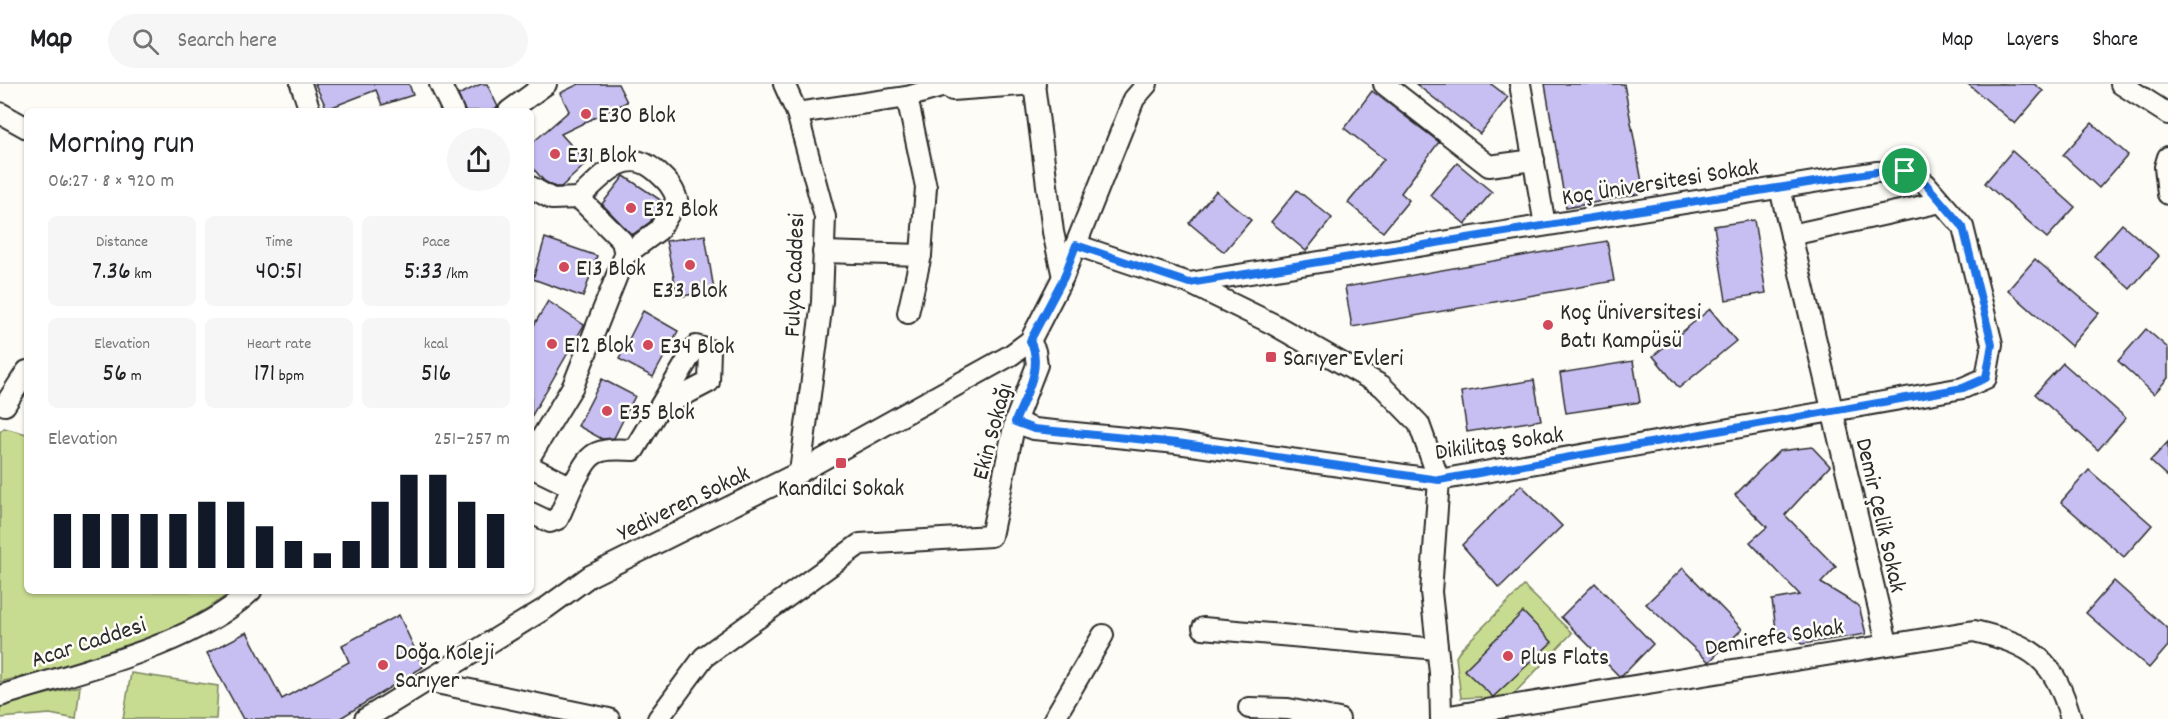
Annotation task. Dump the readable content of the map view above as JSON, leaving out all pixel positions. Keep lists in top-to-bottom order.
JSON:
{
  "streets": {
    "street": [
      "Koç Üniversitesi Sokak",
      "Fulya Caddesi",
      "Ekin Sokağı",
      "Dikilitaş Sokak",
      "Yediveren Sokak",
      "Demir Çelik Sokak",
      "Demirefe Sokak",
      "Acar Caddesi"
    ]
  },
  "crossings": [
    ["Koç Üniversitesi Sokak", "Dikilitaş Sokak"],
    ["Koç Üniversitesi Sokak", "Demir Çelik Sokak"],
    ["Fulya Caddesi", "Yediveren Sokak"],
    ["Ekin Sokağı", "Dikilitaş Sokak"],
    ["Ekin Sokağı", "Yediveren Sokak"],
    ["Dikilitaş Sokak", "Demir Çelik Sokak"],
    ["Demir Çelik Sokak", "Demirefe Sokak"]
  ],
  "places": {
    "other": [
      "E30 Blok",
      "E31 Blok",
      "E32 Blok",
      "E33 Blok",
      "E13 Blok",
      "Koç Üniversitesi Batı Kampüsü",
      "E12 Blok",
      "E34 Blok",
      "E35 Blok",
      "Plus Flats",
      "Doğa Koleji Sarıyer"
    ],
    "transit": ["Sarıyer Evleri", "Kandilci Sokak"]
  },
  "page": {
    "header": "Map",
    "search": "Search here",
    "nav": ["Map", "Layers", "Share"],
    "heading": ["Morning run", "06:27 · 8 × 920 m"],
    "stats": [
      ["Distance", "7.36 km"],
      ["Time", "40:51"],
      ["Pace", "5:33 /km"],
      ["Elevation", "56 m"],
      ["Heart rate", "171 bpm"],
      ["kcal", "516"]
    ],
    "chart": ["Elevation", "251–257 m"]
  }
}
